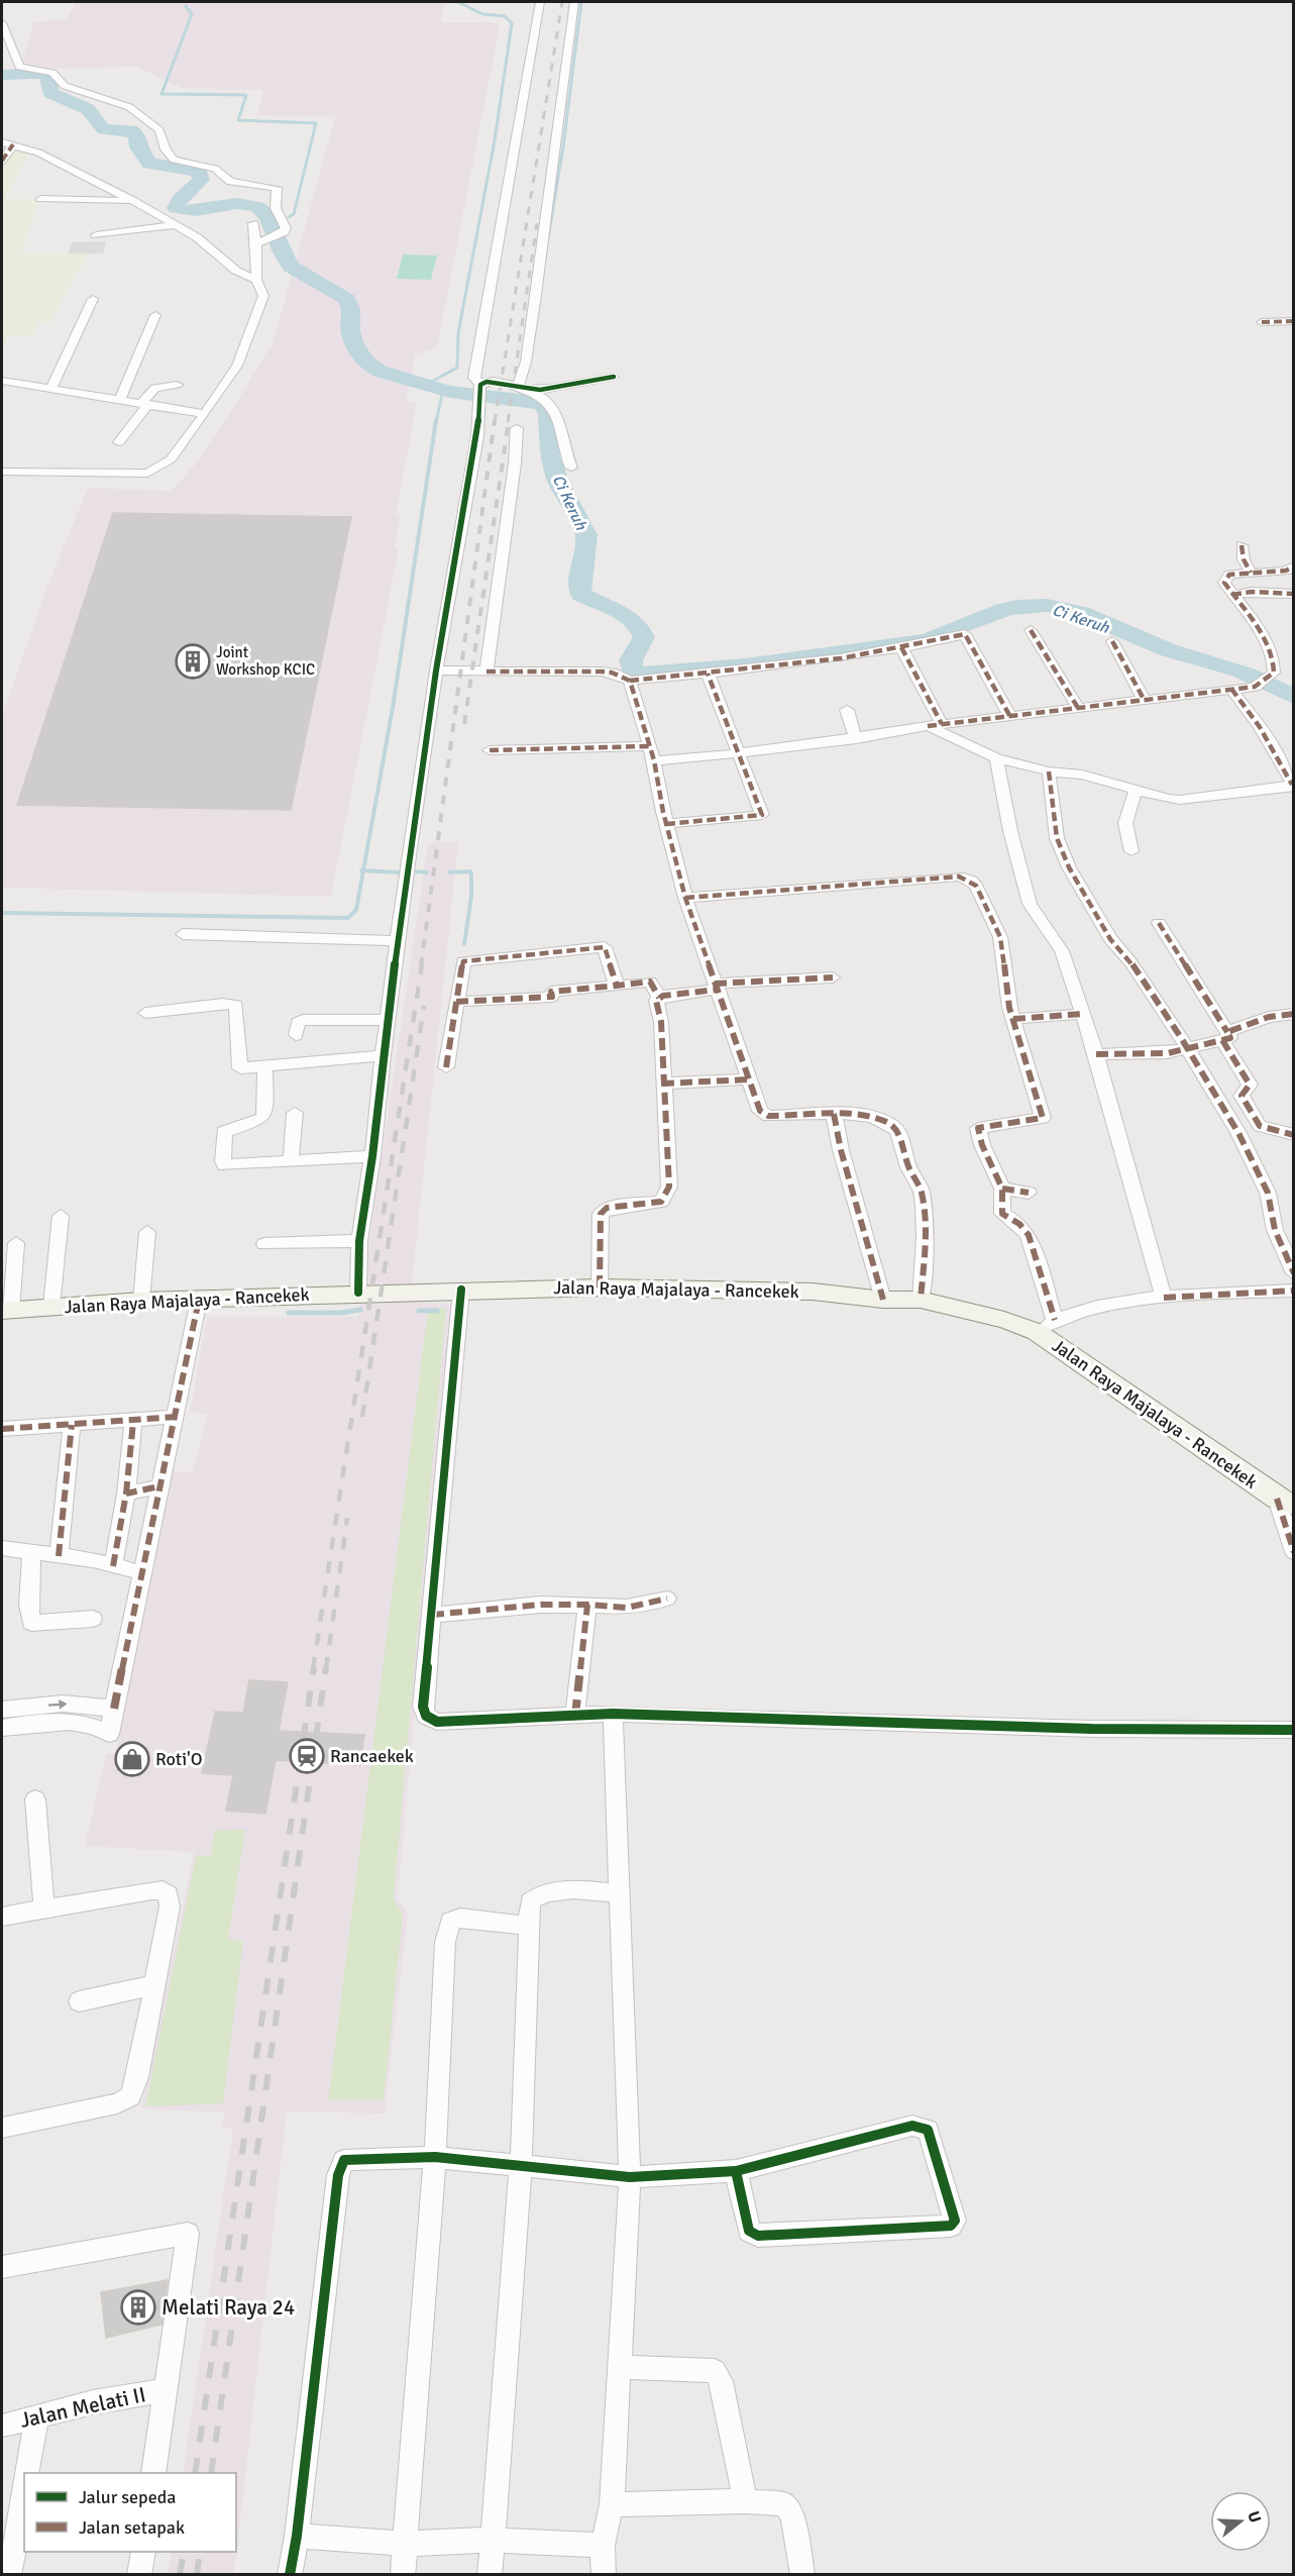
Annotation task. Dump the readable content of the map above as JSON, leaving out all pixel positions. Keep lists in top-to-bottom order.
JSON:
{
  "streets": {
    "main road": ["Jalan Raya Majalaya - Rancekek"],
    "street": ["Jalan Melati II"]
  },
  "water": ["Ci Keruh"],
  "places": {
    "building": ["Joint Workshop KCIC", "Melati Raya 24"],
    "station": ["Rancaekek"],
    "shop": ["Roti'O"]
  },
  "legend": ["Jalur sepeda", "Jalan setapak"],
  "north": "right"
}
